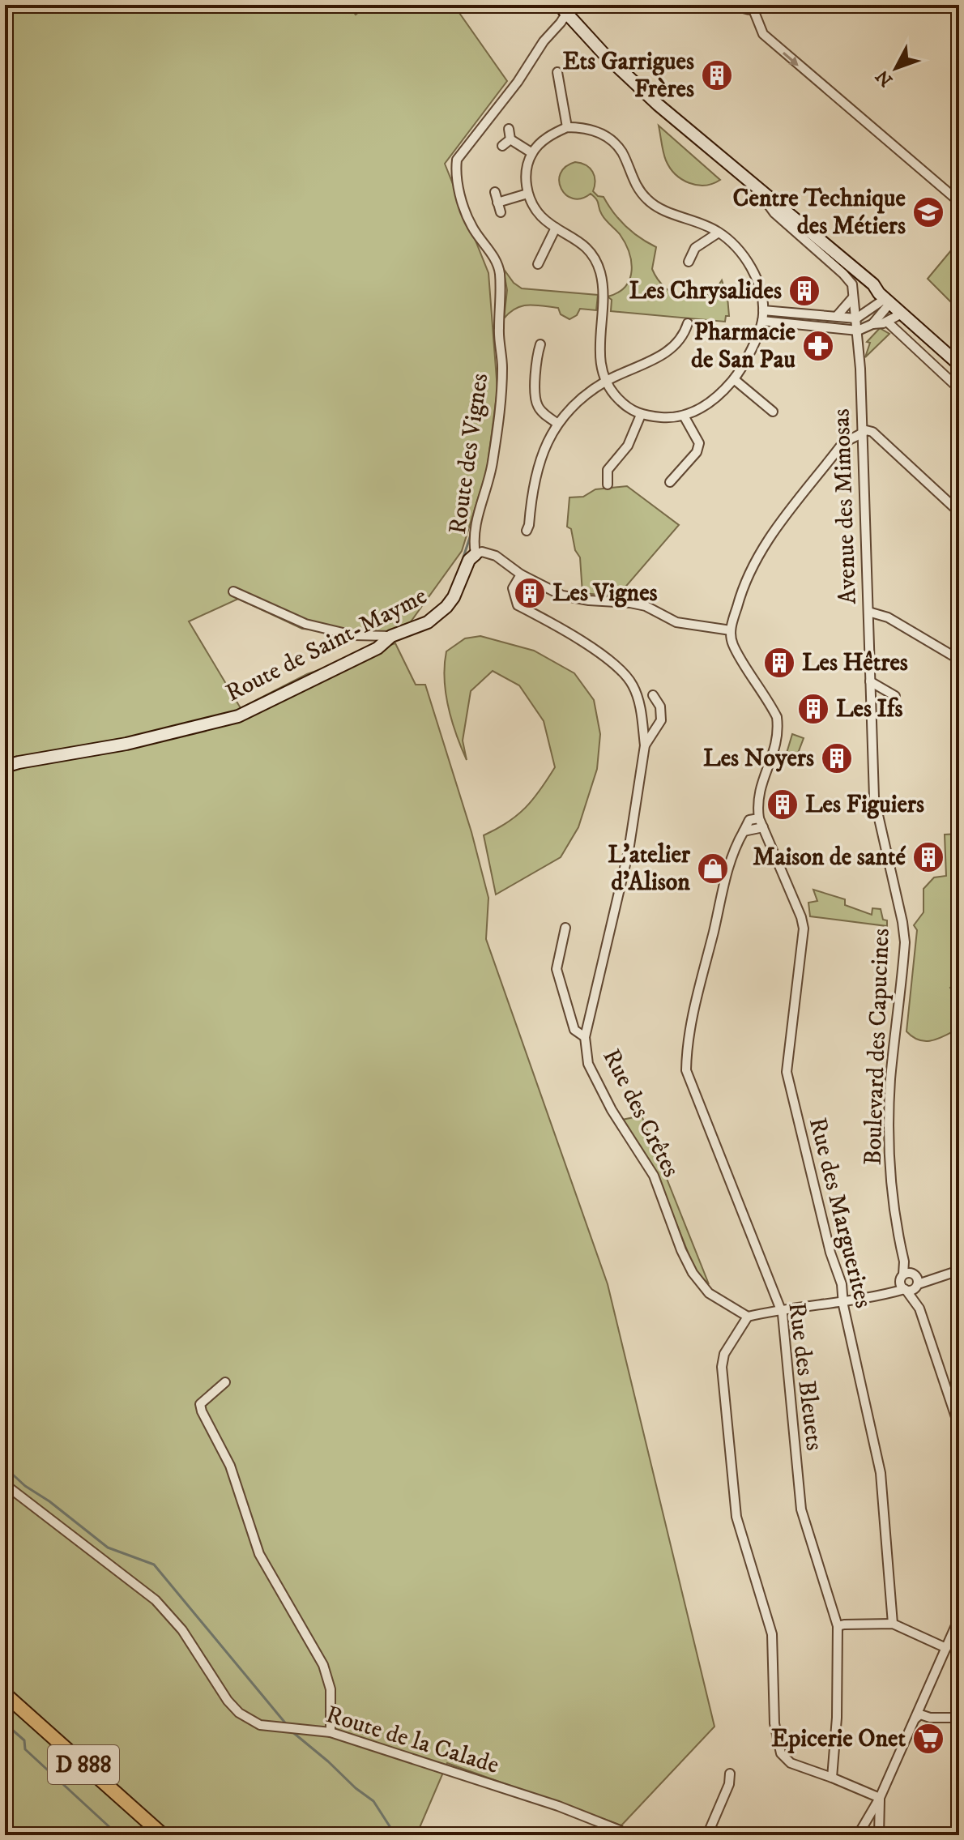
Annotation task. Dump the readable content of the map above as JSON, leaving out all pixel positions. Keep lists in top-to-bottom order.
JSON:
{
  "streets": {
    "main road": ["Route de Saint-Mayme", "D 888"],
    "street": [
      "Route des Vignes",
      "Avenue des Mimosas",
      "Boulevard des Capucines",
      "Rue des Crêtes",
      "Rue des Marguerites",
      "Rue des Bleuets",
      "Route de la Calade"
    ]
  },
  "crossings": [
    ["Route des Vignes", "Route de Saint-Mayme"],
    ["Avenue des Mimosas", "Boulevard des Capucines"],
    ["Rue des Marguerites", "Rue des Bleuets"]
  ],
  "places": {
    "building": [
      "Ets Garrigues Frères",
      "Les Chrysalides",
      "Les Vignes",
      "Les Hêtres",
      "Les Ifs",
      "Les Noyers",
      "Les Figuiers",
      "Maison de santé"
    ],
    "school or university": ["Centre Technique des Métiers"],
    "pharmacy": ["Pharmacie de San Pau"],
    "shop": ["L'atelier d'Alison"],
    "supermarket": ["Epicerie Onet"]
  },
  "north": "bottom left"
}
